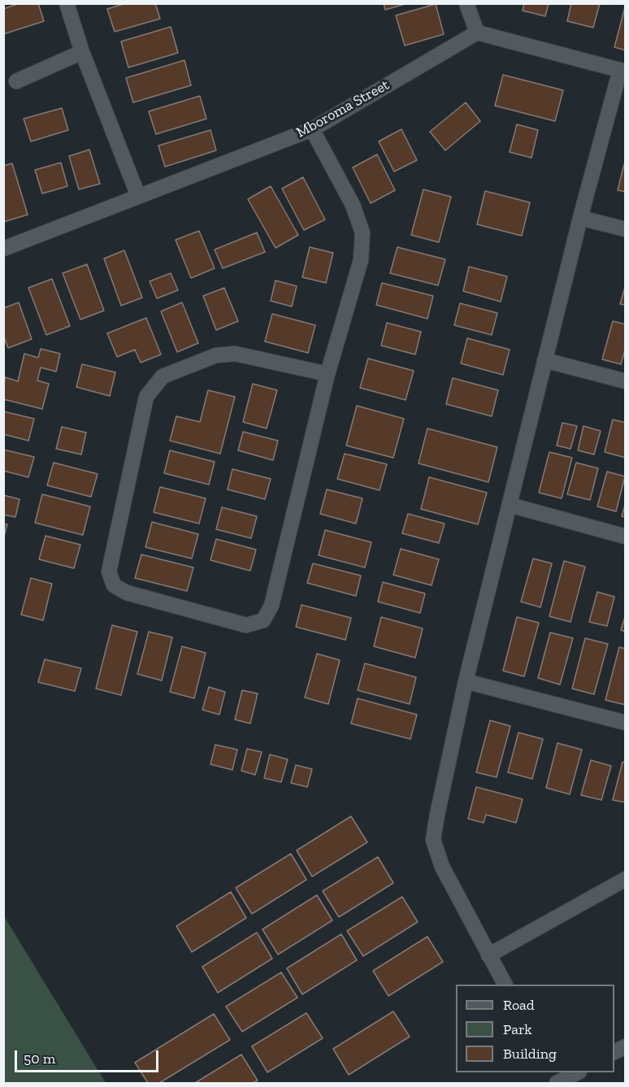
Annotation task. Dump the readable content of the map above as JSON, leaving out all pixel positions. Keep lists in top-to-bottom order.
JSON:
{
  "streets": {
    "street": ["Mboroma Street"]
  },
  "legend": ["Road", "Park", "Building"],
  "scale_bar": "50 m"
}
